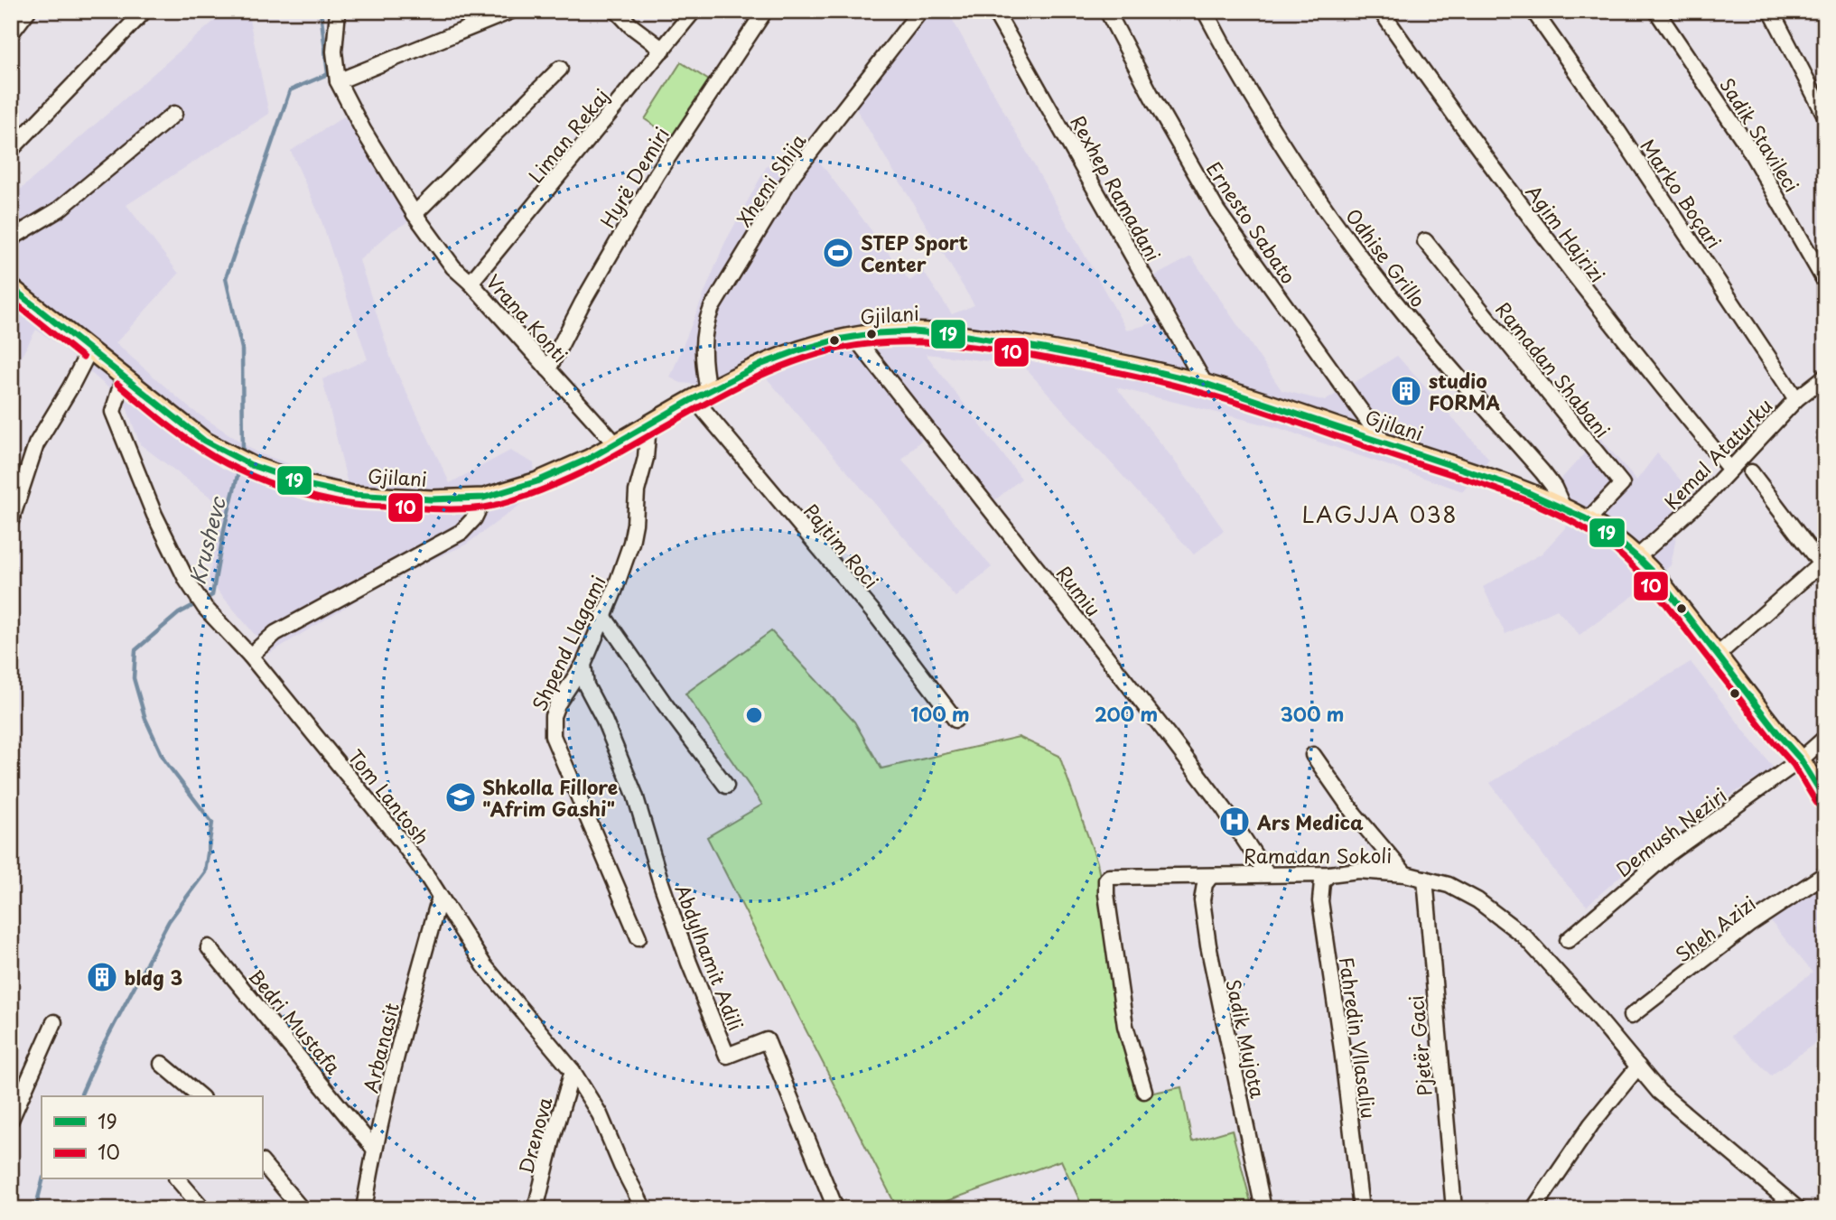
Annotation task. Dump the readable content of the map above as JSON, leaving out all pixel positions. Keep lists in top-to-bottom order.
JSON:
{
  "streets": {
    "main road": ["Gjilani"],
    "street": [
      "Sadik Stavileci",
      "Liman Rekaj",
      "Hyrë Demiri",
      "Xhemi Shija",
      "Rexhep Ramadani",
      "Marko Boçari",
      "Ernesto Sabato",
      "Agim Hajrizi",
      "Odhise Grillo",
      "Vrana Konti",
      "Ramadan Shabani",
      "Kemal Ataturku",
      "Pajtim Roci",
      "Rumiu",
      "Shpend Llagami",
      "Tom Lantosh",
      "Demush Neziri",
      "Ramadan Sokoli",
      "Sheh Azizi",
      "Abdylhamit Adili",
      "Bedri Mustafa",
      "Fahredin Vllasaliu",
      "Sadik Mujota",
      "Pjetër Gaci",
      "Arbanasit",
      "Drenova"
    ]
  },
  "crossings": [
    ["Liman Rekaj", "Vrana Konti"],
    ["Hyrë Demiri", "Vrana Konti"],
    ["Xhemi Shija", "Gjilani"],
    ["Xhemi Shija", "Pajtim Roci"],
    ["Rexhep Ramadani", "Gjilani"],
    ["Marko Boçari", "Kemal Ataturku"],
    ["Ernesto Sabato", "Gjilani"],
    ["Agim Hajrizi", "Kemal Ataturku"],
    ["Odhise Grillo", "Gjilani"],
    ["Gjilani", "Vrana Konti"],
    ["Gjilani", "Ramadan Shabani"],
    ["Gjilani", "Kemal Ataturku"],
    ["Gjilani", "Pajtim Roci"],
    ["Gjilani", "Rumiu"],
    ["Gjilani", "Shpend Llagami"],
    ["Gjilani", "Tom Lantosh"],
    ["Gjilani", "Demush Neziri"],
    ["Rumiu", "Ramadan Sokoli"],
    ["Shpend Llagami", "Abdylhamit Adili"],
    ["Tom Lantosh", "Arbanasit"],
    ["Tom Lantosh", "Drenova"],
    ["Ramadan Sokoli", "Fahredin Vllasaliu"],
    ["Ramadan Sokoli", "Sadik Mujota"],
    ["Ramadan Sokoli", "Pjetër Gaci"],
    ["Bedri Mustafa", "Arbanasit"]
  ],
  "districts": ["LAGJJA 038"],
  "water": ["Krushevc"],
  "places": {
    "sports": ["STEP Sport Center"],
    "building": ["studio FORMA", "bldg 3"],
    "school or university": ["Shkolla Fillore \"Afrim Gashi\""],
    "hospital": ["Ars Medica"]
  },
  "lines": ["transit line 19", "transit line 10"],
  "legend": ["19", "10"],
  "rings": ["100 m", "200 m", "300 m"]
}
